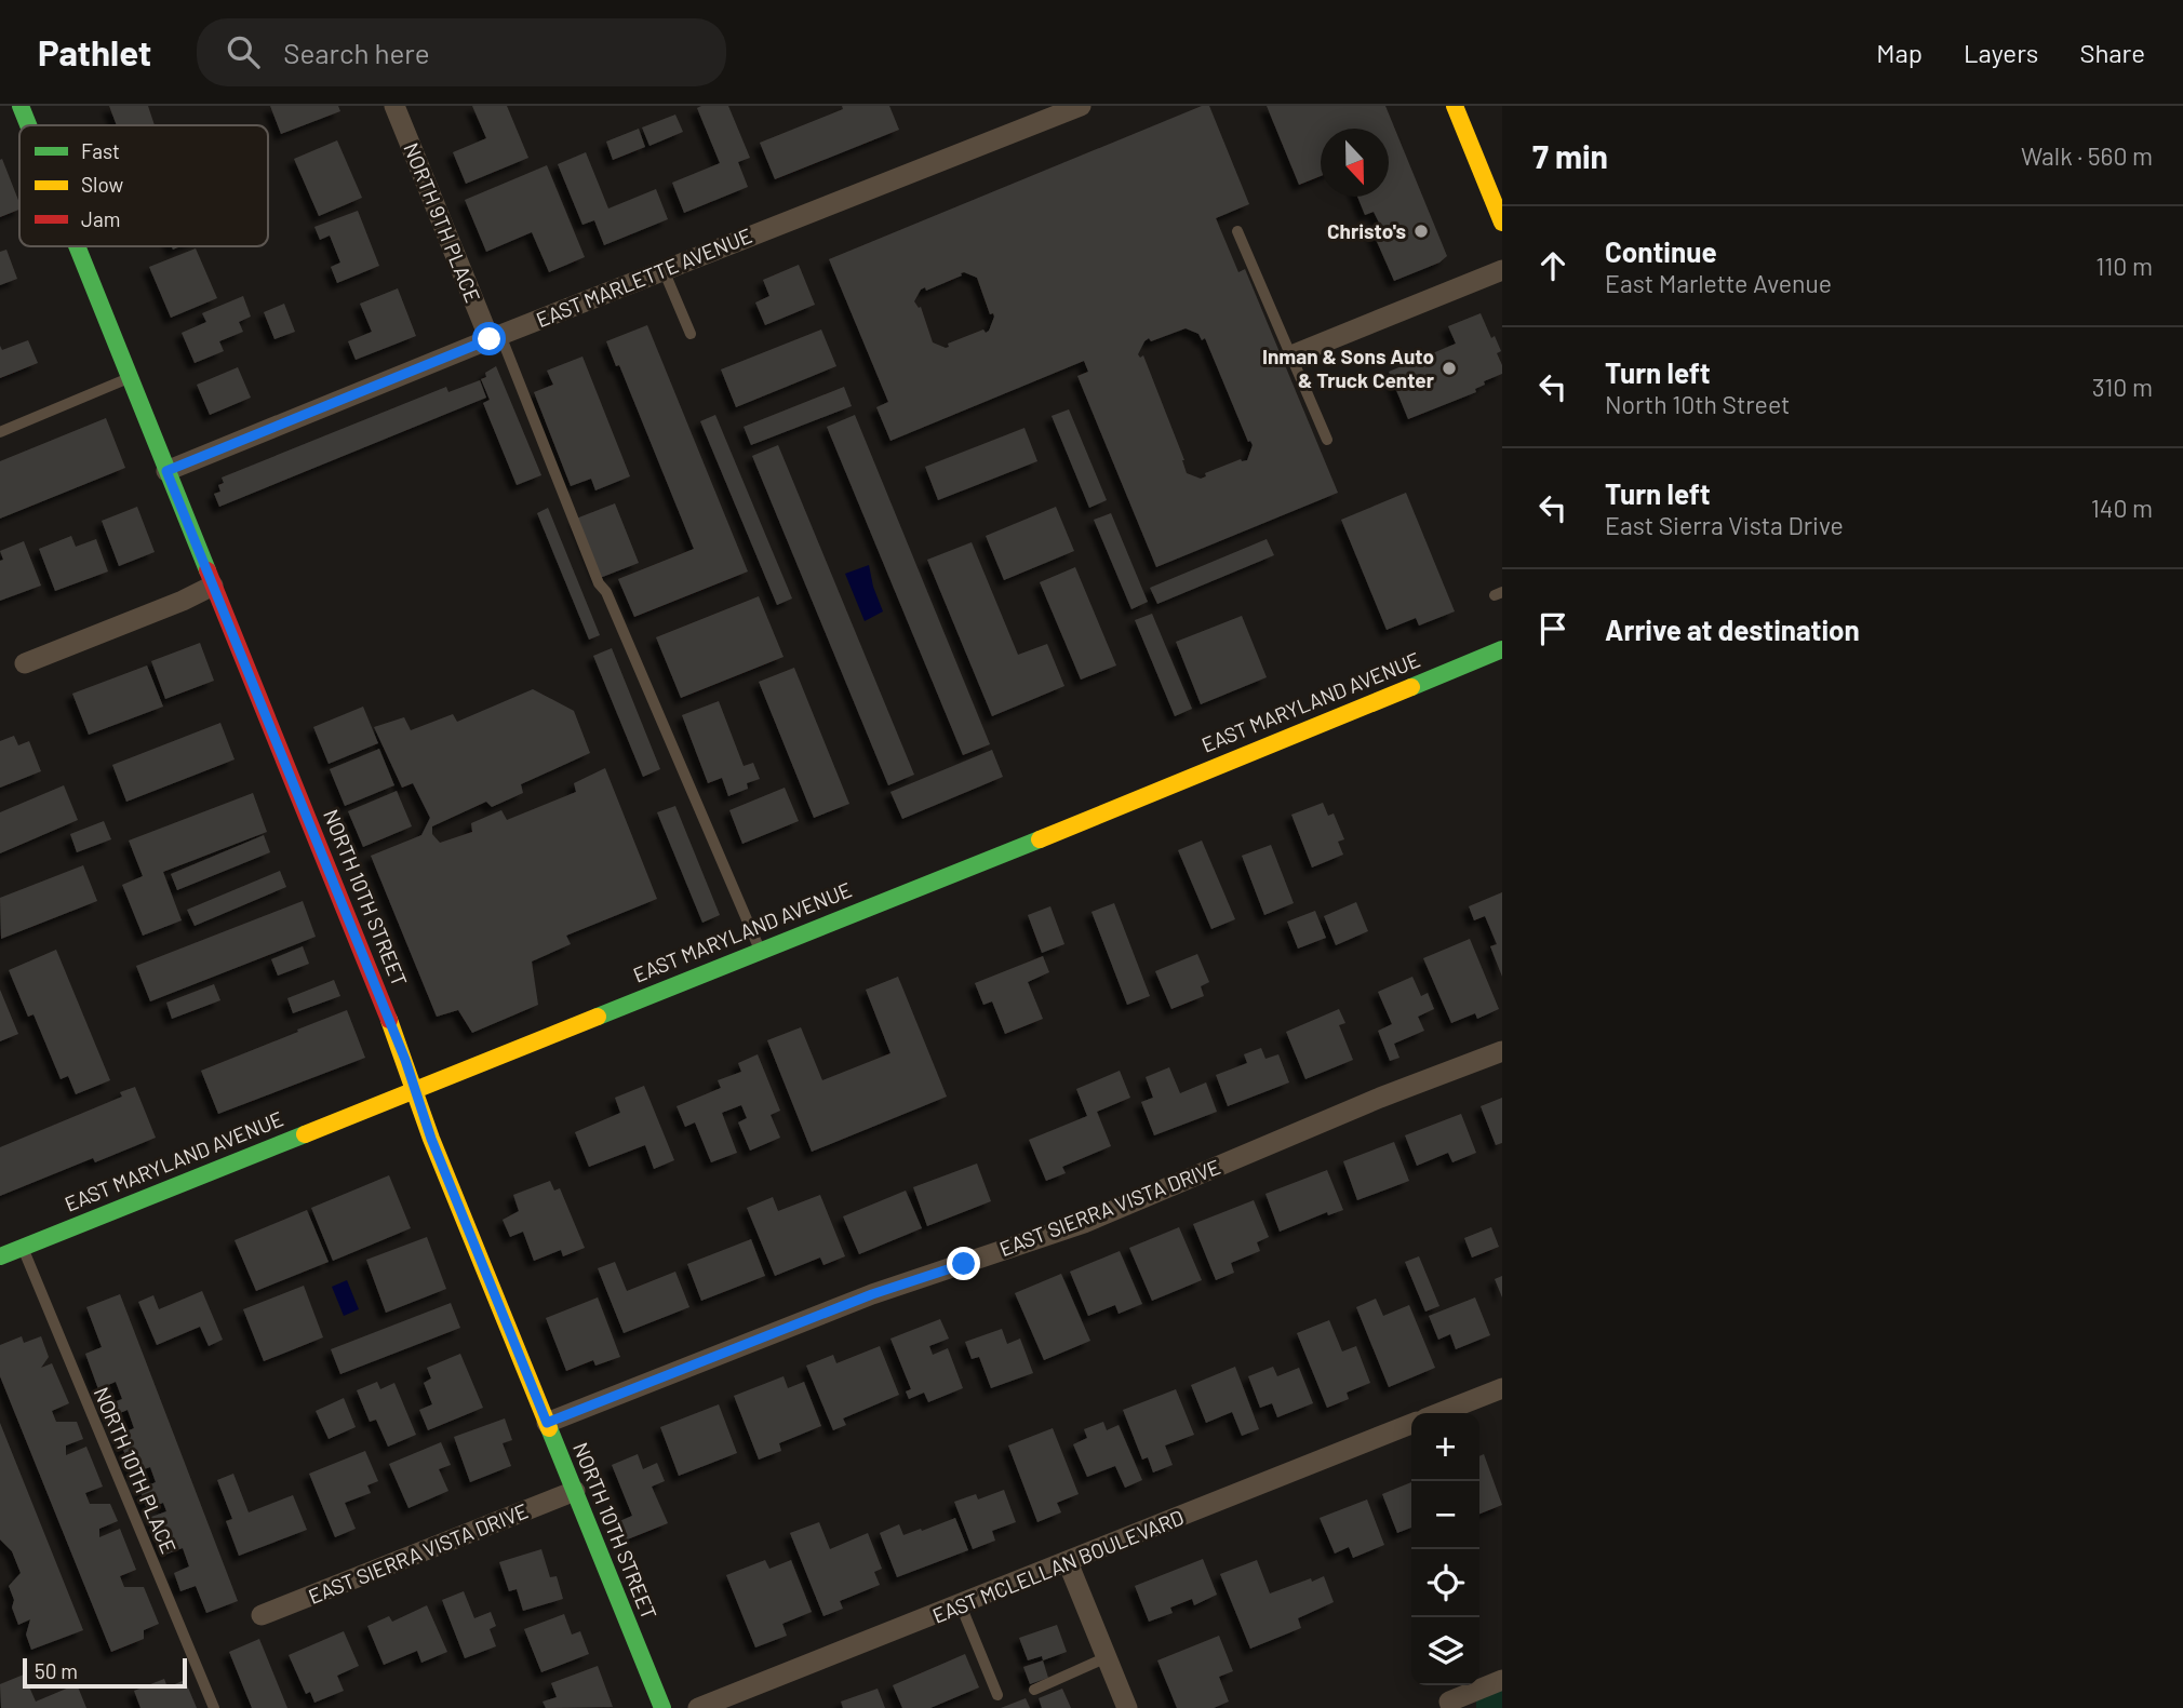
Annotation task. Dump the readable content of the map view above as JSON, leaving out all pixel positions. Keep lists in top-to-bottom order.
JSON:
{
  "streets": {
    "street": [
      "NORTH 9TH PLACE",
      "EAST MARLETTE AVENUE",
      "EAST MARYLAND AVENUE",
      "NORTH 10TH STREET",
      "EAST SIERRA VISTA DRIVE",
      "EAST MCLELLAN BOULEVARD"
    ],
    "lane": ["NORTH 10TH PLACE"]
  },
  "crossings": [
    ["NORTH 9TH PLACE", "EAST MARLETTE AVENUE"],
    ["EAST MARLETTE AVENUE", "NORTH 10TH STREET"],
    ["EAST MARYLAND AVENUE", "NORTH 10TH STREET"],
    ["EAST MARYLAND AVENUE", "NORTH 10TH PLACE"],
    ["NORTH 10TH STREET", "EAST SIERRA VISTA DRIVE"]
  ],
  "places": ["Christo's", "Inman & Sons Auto & Truck Center"],
  "legend": ["Fast", "Slow", "Jam"],
  "scale_bar": "50 m",
  "north": "bottom",
  "page": {
    "header": "Pathlet",
    "search": "Search here",
    "nav": ["Map", "Layers", "Share"],
    "heading": ["7 min", "Walk · 560 m"],
    "list": [
      ["Continue", "East Marlette Avenue", "110 m"],
      ["Turn left", "North 10th Street", "310 m"],
      ["Turn left", "East Sierra Vista Drive", "140 m"],
      "Arrive at destination"
    ],
    "map_buttons": ["+", "−"],
    "scale": "50 m"
  }
}
